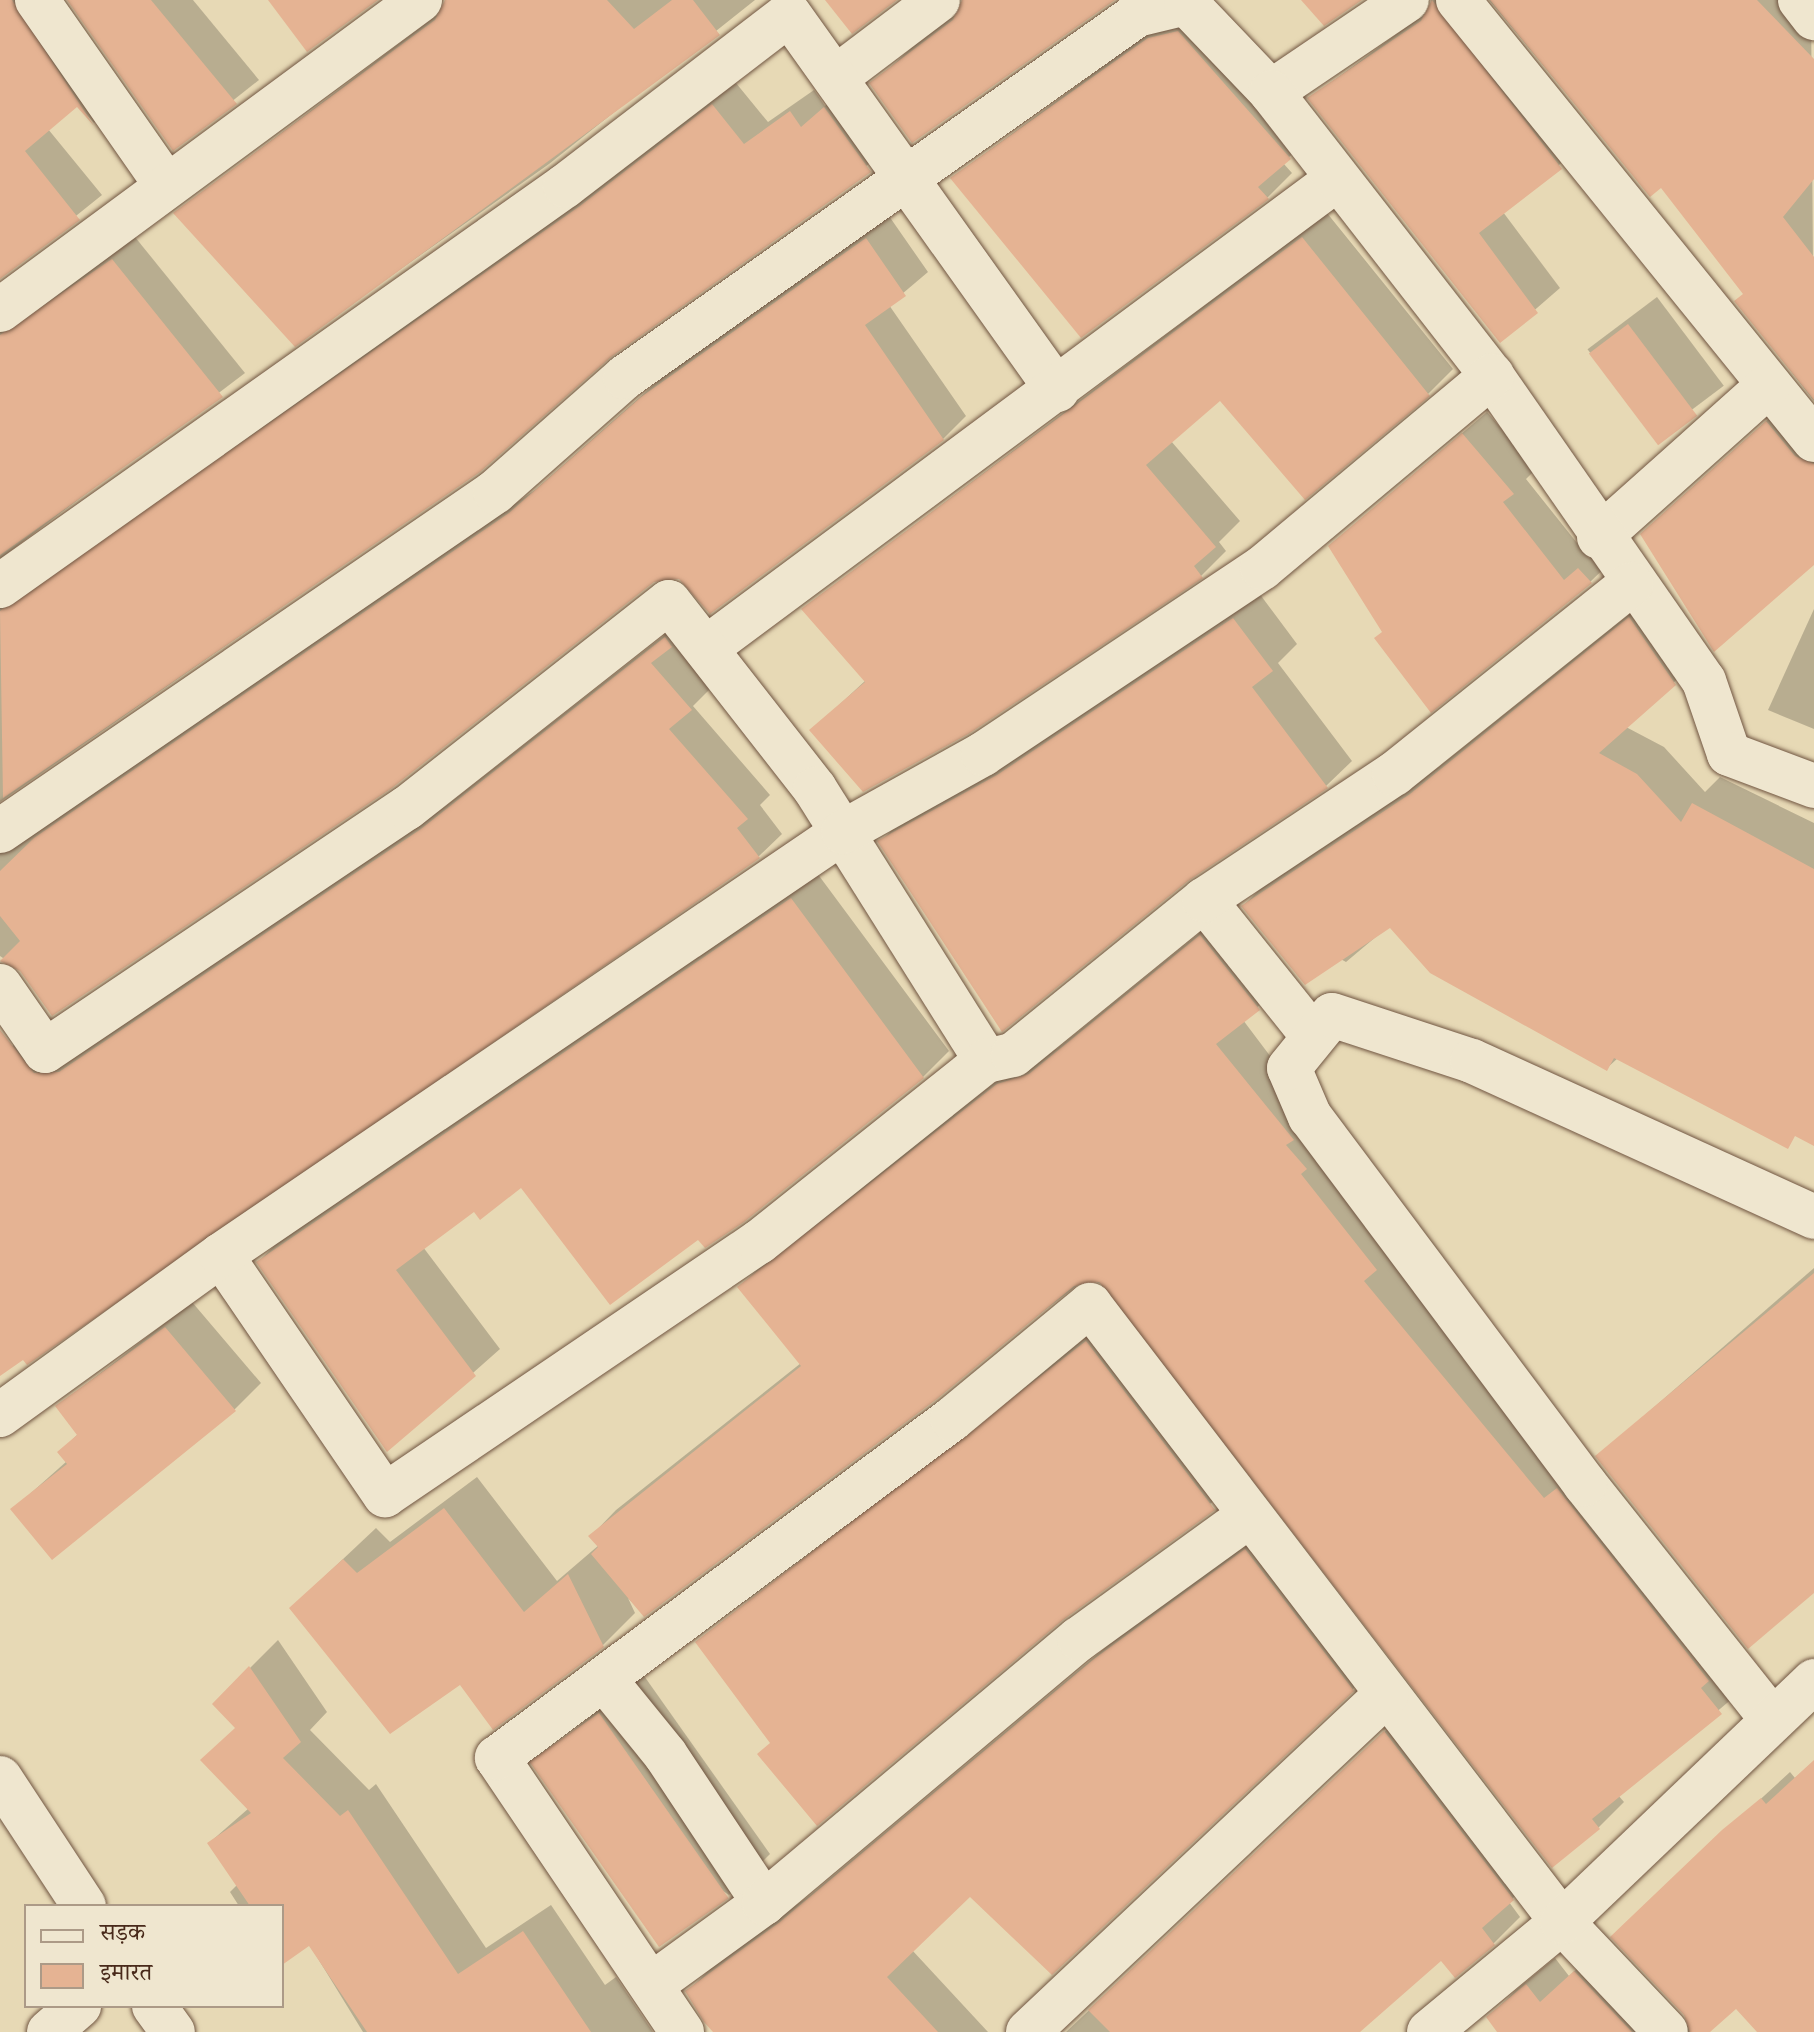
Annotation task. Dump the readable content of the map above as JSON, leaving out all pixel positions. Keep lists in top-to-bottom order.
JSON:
{
  "legend": ["सड़क", "इमारत"]
}
